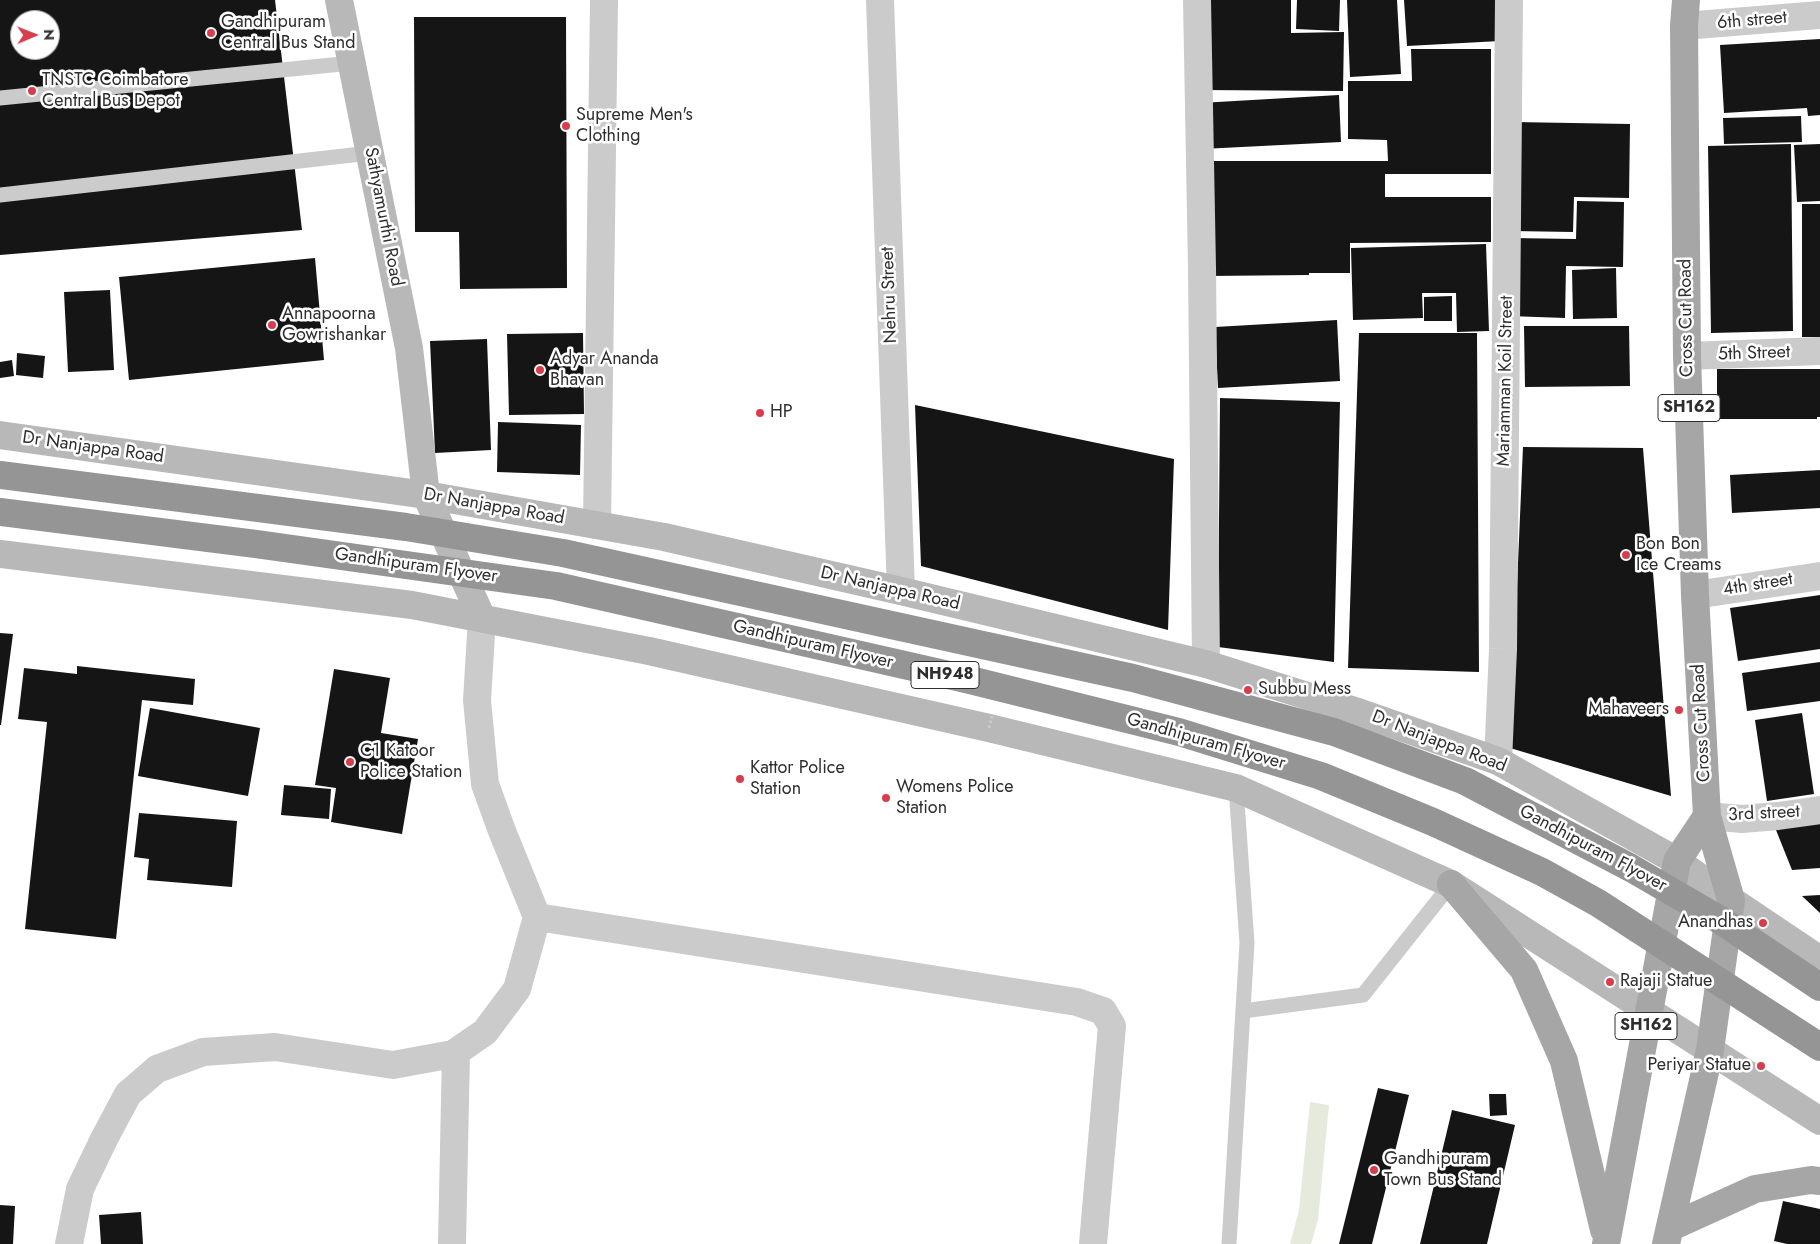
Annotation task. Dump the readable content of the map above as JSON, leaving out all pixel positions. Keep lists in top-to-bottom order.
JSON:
{
  "streets": {
    "highway": ["Gandhipuram Flyover", "NH948"],
    "main road": ["Cross Cut Road", "SH162"],
    "street": [
      "6th street",
      "Sathyamurthi Road",
      "Nehru Street",
      "5th Street",
      "Mariamman Koil Street",
      "Dr Nanjappa Road",
      "4th street",
      "3rd street"
    ]
  },
  "crossings": [
    ["6th street", "Cross Cut Road"],
    ["Sathyamurthi Road", "Dr Nanjappa Road"],
    ["Nehru Street", "Dr Nanjappa Road"],
    ["Cross Cut Road", "5th Street"],
    ["Cross Cut Road", "SH162"],
    ["Cross Cut Road", "4th street"],
    ["Cross Cut Road", "3rd street"],
    ["Mariamman Koil Street", "Dr Nanjappa Road"],
    ["SH162", "Dr Nanjappa Road"],
    ["SH162", "3rd street"]
  ],
  "places": [
    "Gandhipuram Central Bus Stand",
    "TNSTC Coimbatore Central Bus Depot",
    "Supreme Men's Clothing",
    "Annapoorna Gowrishankar",
    "Adyar Ananda Bhavan",
    "HP",
    "Bon Bon Ice Creams",
    "Subbu Mess",
    "Mahaveers",
    "C1 Katoor Police Station",
    "Kattor Police Station",
    "Womens Police Station",
    "Anandhas",
    "Rajaji Statue",
    "Periyar Statue",
    "Gandhipuram Town Bus Stand"
  ],
  "north": "right"
}
